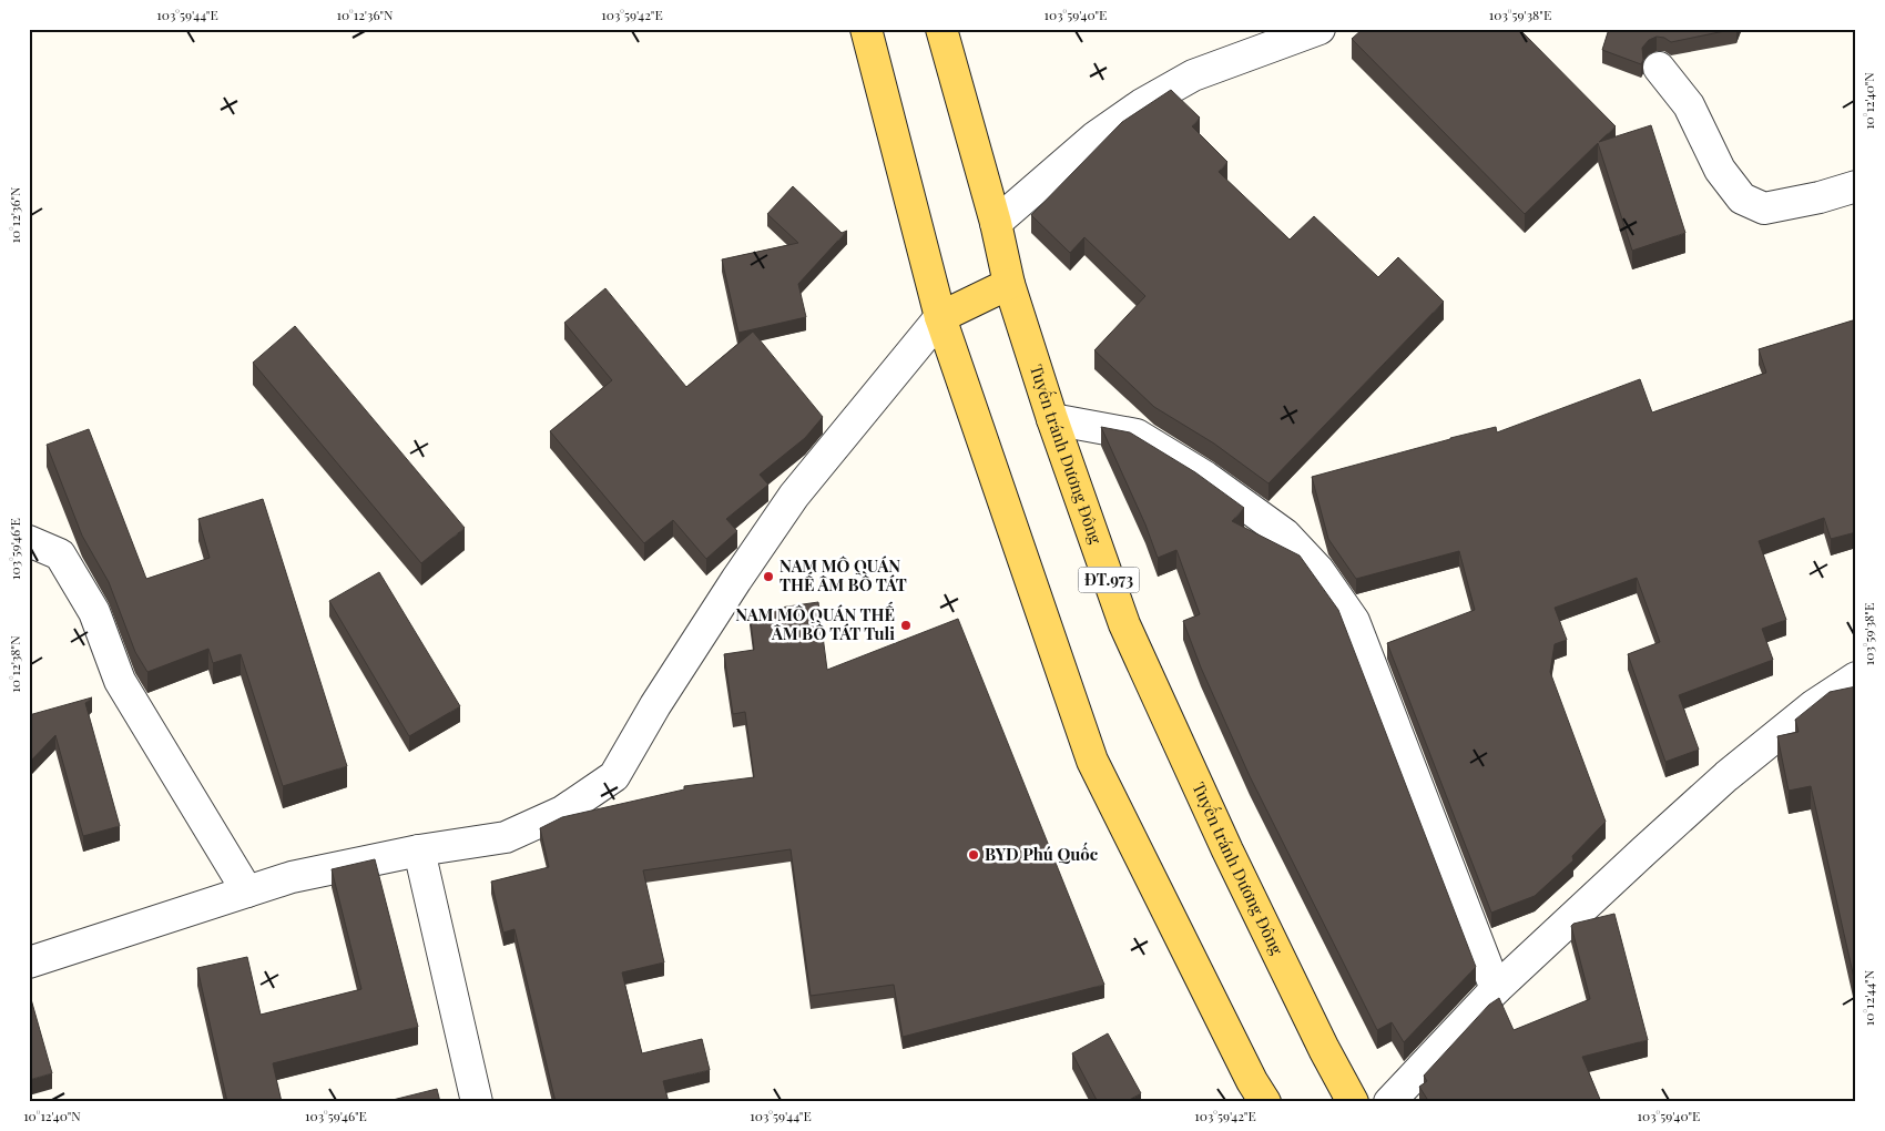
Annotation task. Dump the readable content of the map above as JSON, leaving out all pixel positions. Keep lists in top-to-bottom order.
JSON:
{
  "streets": {
    "main road": ["Tuyến tránh Dương Đông", "ĐT.973"]
  },
  "places": ["NAM MÔ QUÁN THẾ ÂM BỒ TÁT", "NAM MÔ QUÁN THẾ ÂM BỒ TÁT Tuli", "BYD Phú Quốc"],
  "coordinates": [
    "103°59'44\"E",
    "10°12'36\"N",
    "103°59'42\"E",
    "103°59'40\"E",
    "103°59'38\"E",
    "10°12'40\"N",
    "103°59'46\"E",
    "10°12'38\"N",
    "10°12'44\"N"
  ]
}
